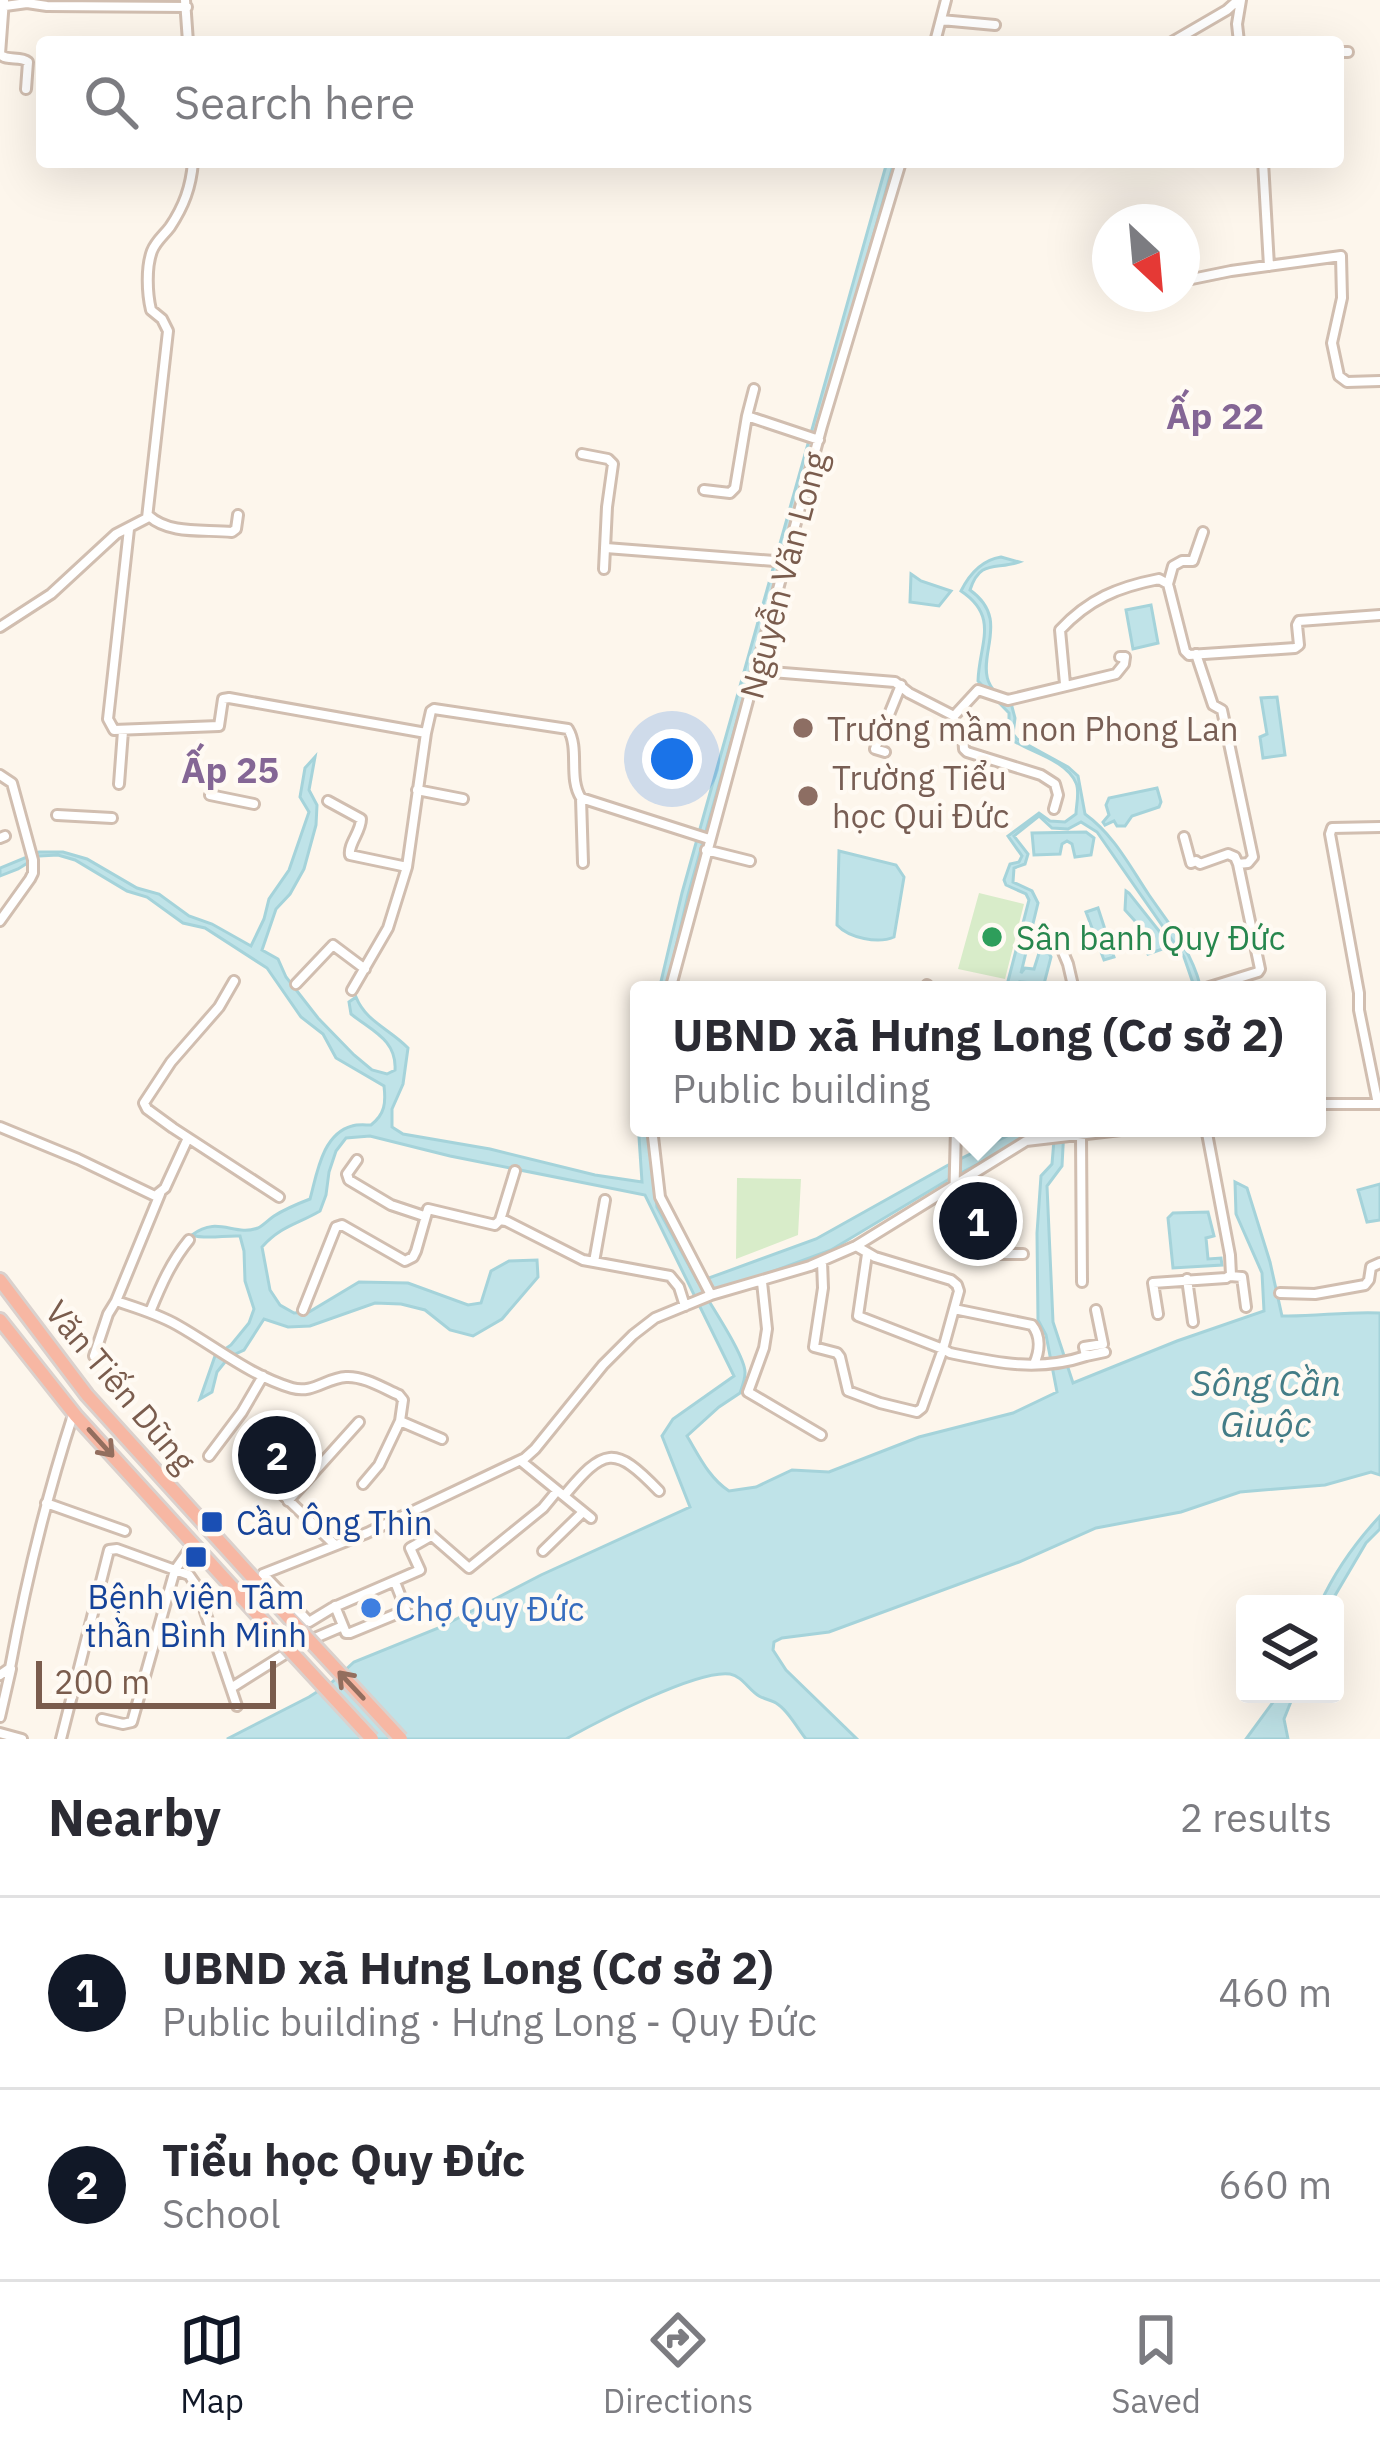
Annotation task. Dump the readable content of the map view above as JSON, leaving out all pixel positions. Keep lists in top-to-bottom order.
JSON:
{
  "streets": {
    "highway": ["Văn Tiến Dũng"],
    "street": ["Nguyễn Văn Long"]
  },
  "districts": ["Ấp 22", "Ấp 25"],
  "water": ["Sông Cần Giuộc"],
  "places": {
    "other": [
      "Trường mầm non Phong Lan",
      "Trường Tiểu học Qui Đức",
      "Sân banh Quy Đức",
      "Chợ Quy Đức"
    ],
    "transit": ["Cầu Ông Thìn", "Bệnh viện Tâm thần Bình Minh"]
  },
  "scale_bar": "200 m",
  "north": "bottom right",
  "page": {
    "search": "Search here",
    "popup": ["UBND xã Hưng Long (Cơ sở 2)", "Public building"],
    "pins": ["1", "2"],
    "scale": "200 m",
    "heading": ["Nearby", "2 results"],
    "list": [
      {
        "mark": "1",
        "name": "UBND xã Hưng Long (Cơ sở 2)",
        "note": "Public building · Hưng Long - Quy Đức",
        "value": "460 m"
      },
      {
        "mark": "2",
        "name": "Tiểu học Quy Đức",
        "note": "School",
        "value": "660 m"
      }
    ],
    "nav": ["Map", "Directions", "Saved"]
  }
}
